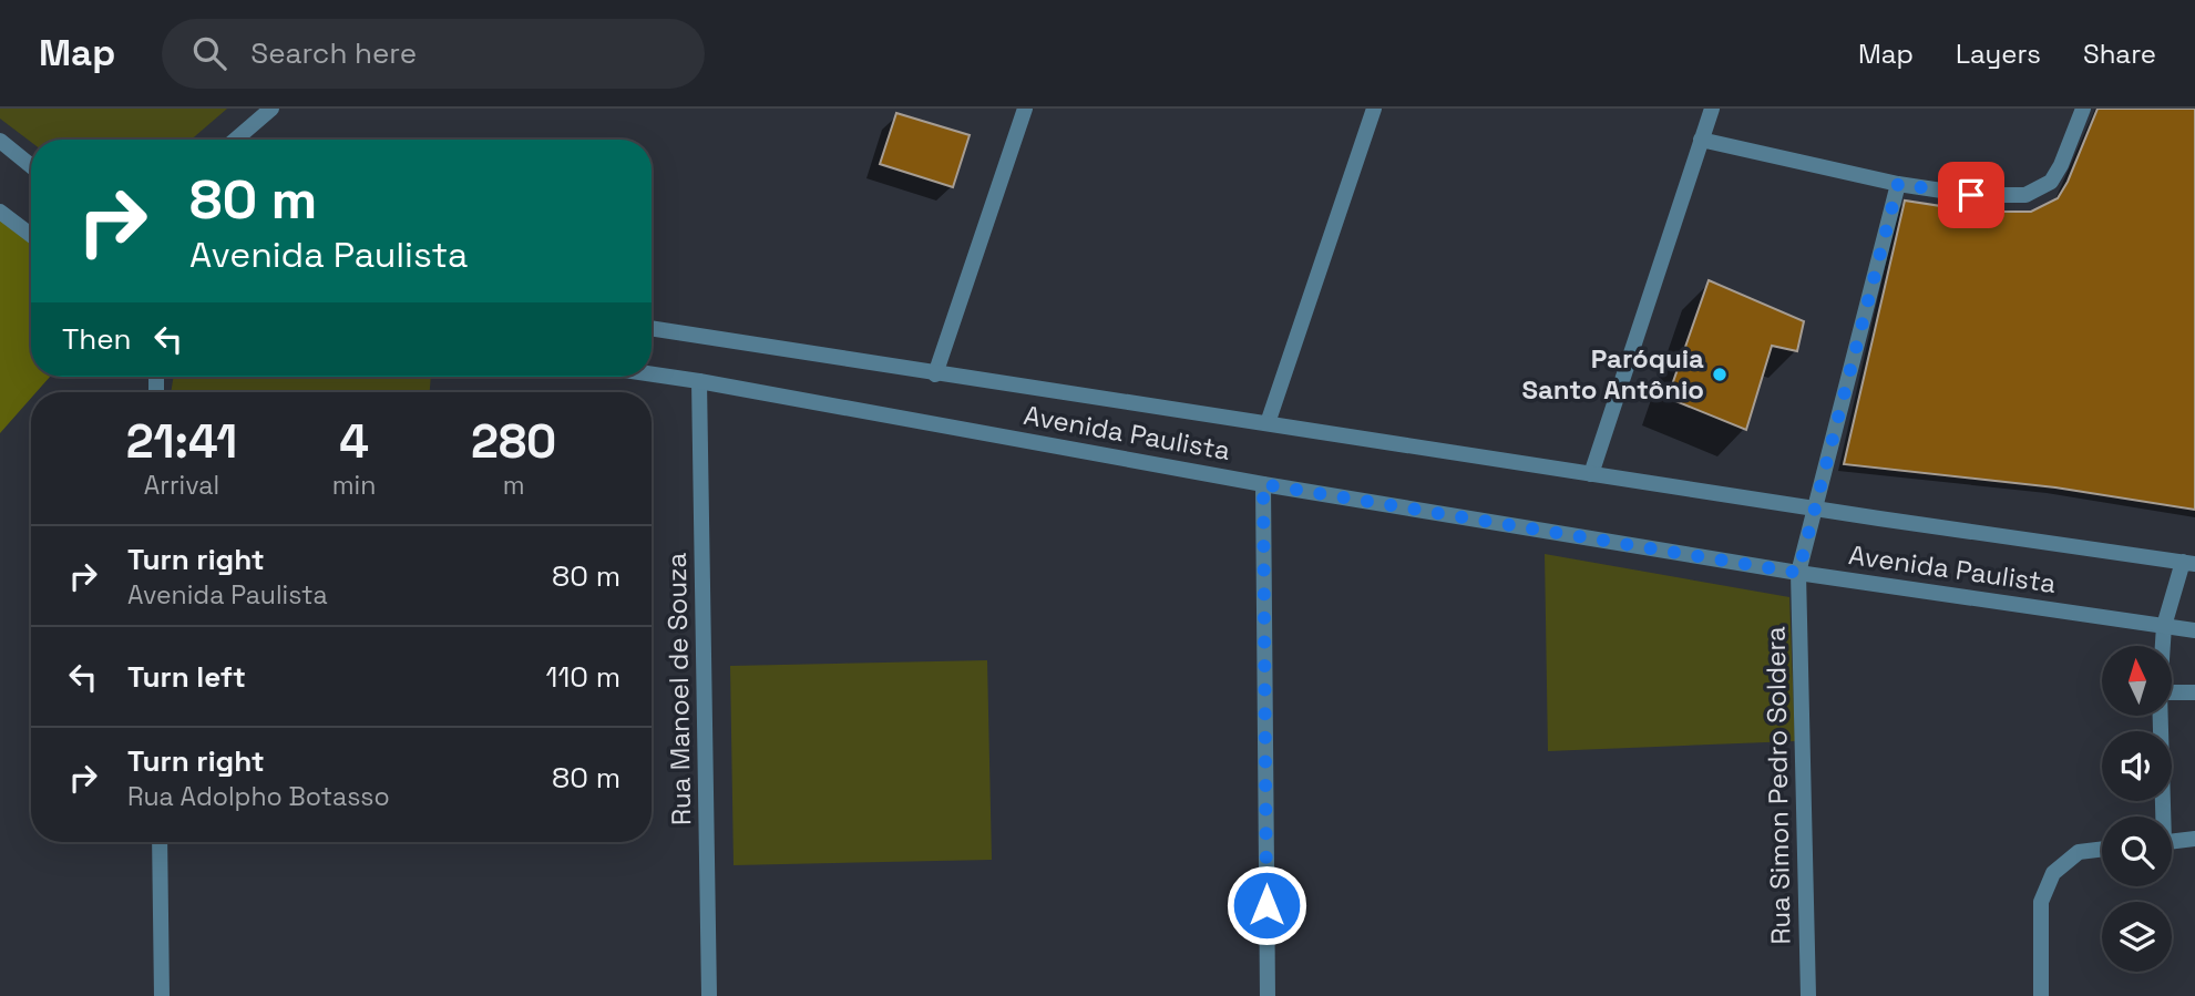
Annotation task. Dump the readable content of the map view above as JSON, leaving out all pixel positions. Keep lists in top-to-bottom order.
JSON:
{
  "streets": {
    "street": ["Avenida Paulista", "Rua Manoel de Souza", "Rua Simon Pedro Soldera"]
  },
  "crossings": [
    ["Avenida Paulista", "Rua Manoel de Souza"],
    ["Avenida Paulista", "Rua Simon Pedro Soldera"]
  ],
  "places": ["Paróquia Santo Antônio"],
  "north": "top",
  "page": {
    "header": "Map",
    "search": "Search here",
    "nav": ["Map", "Layers", "Share"],
    "turn": ["80 m", "Avenida Paulista"],
    "then": "Then",
    "eta": [
      "21:41",
      "Arrival",
      "4",
      "min",
      "280",
      "m"
    ],
    "list": [
      {
        "name": "Turn right",
        "note": "Avenida Paulista",
        "value": "80 m"
      },
      {
        "name": "Turn left",
        "value": "110 m"
      },
      {
        "name": "Turn right",
        "note": "Rua Adolpho Botasso",
        "value": "80 m"
      }
    ]
  }
}
